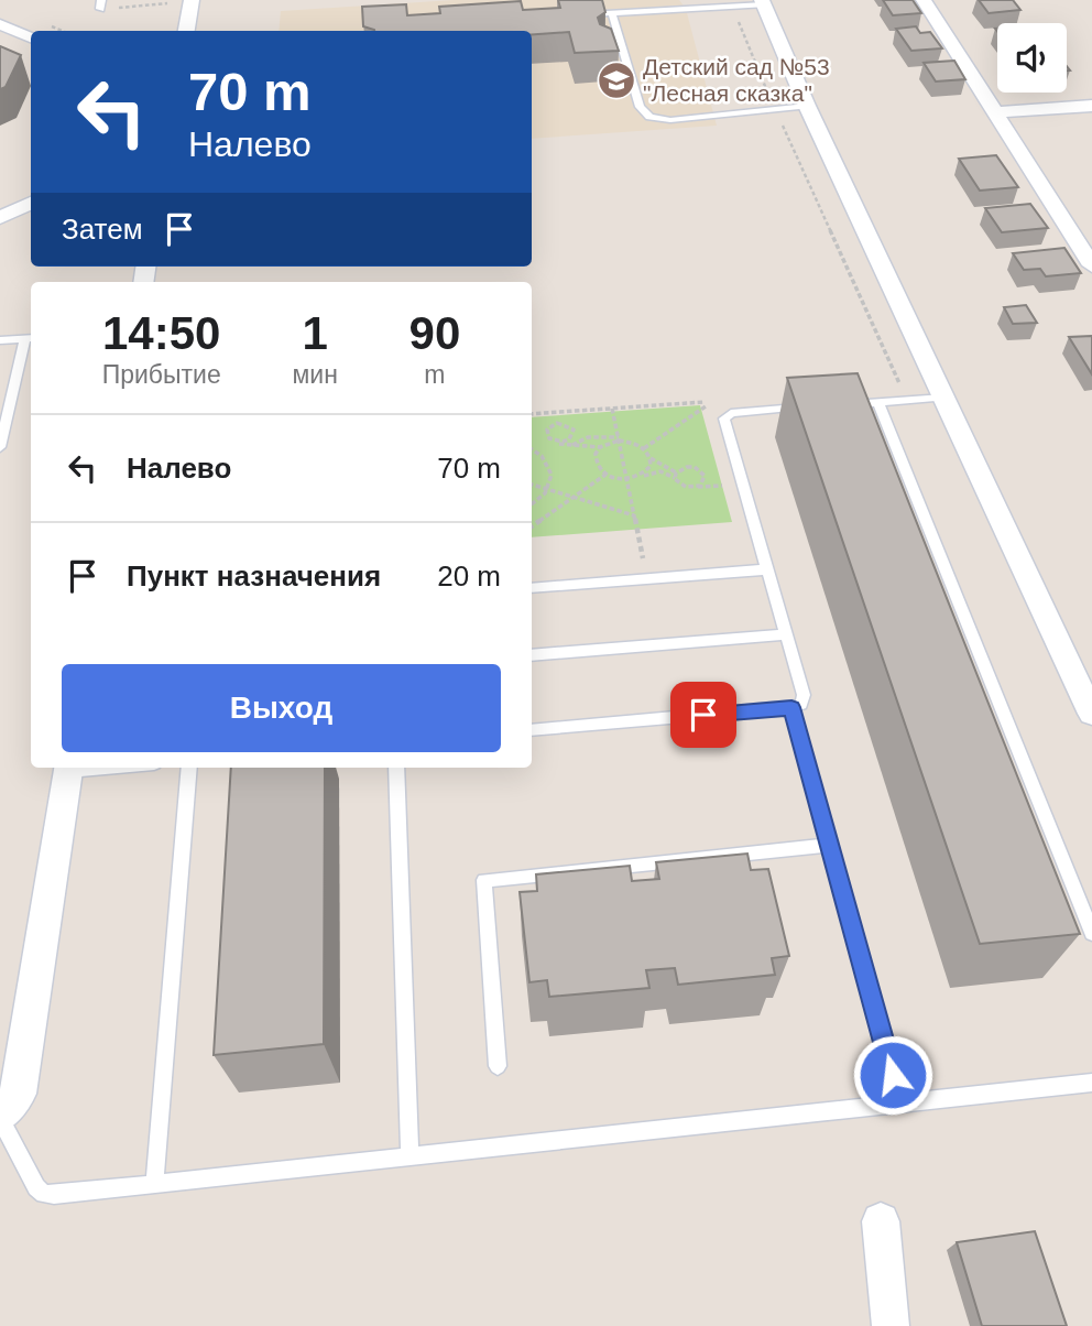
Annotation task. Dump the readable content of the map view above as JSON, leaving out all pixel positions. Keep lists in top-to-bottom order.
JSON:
{
  "places": {
    "school or university": ["Детский сад №53 \"Лесная сказка\""]
  },
  "page": {
    "turn": ["70 m", "Налево"],
    "then": "Затем",
    "eta": [
      "14:50",
      "Прибытие",
      "1",
      "мин",
      "90",
      "m"
    ],
    "list": [
      {
        "name": "Налево",
        "value": "70 m"
      },
      {
        "name": "Пункт назначения",
        "value": "20 m"
      }
    ],
    "buttons": "Выход"
  }
}
